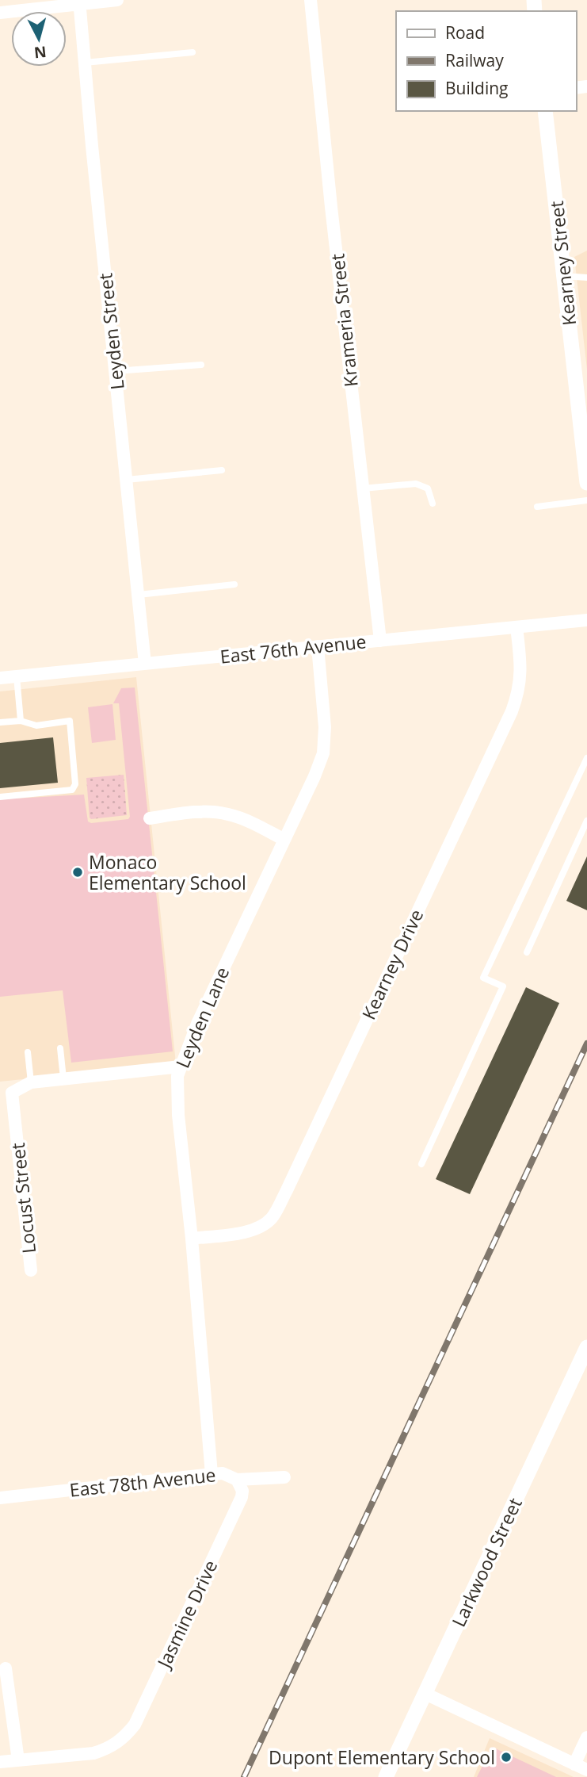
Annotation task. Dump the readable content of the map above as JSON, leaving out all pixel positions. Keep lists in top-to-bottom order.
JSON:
{
  "streets": {
    "street": [
      "Kearney Street",
      "Krameria Street",
      "Leyden Street",
      "East 76th Avenue",
      "Kearney Drive",
      "Leyden Lane",
      "Locust Street",
      "East 78th Avenue",
      "Larkwood Street",
      "Jasmine Drive"
    ]
  },
  "crossings": [
    ["Krameria Street", "East 76th Avenue"],
    ["Leyden Street", "East 76th Avenue"],
    ["East 76th Avenue", "Kearney Drive"],
    ["East 76th Avenue", "Leyden Lane"],
    ["Kearney Drive", "Leyden Lane"],
    ["Leyden Lane", "East 78th Avenue"],
    ["East 78th Avenue", "Jasmine Drive"]
  ],
  "places": ["Monaco Elementary School", "Dupont Elementary School"],
  "legend": ["Road", "Railway", "Building"],
  "north": "bottom"
}
